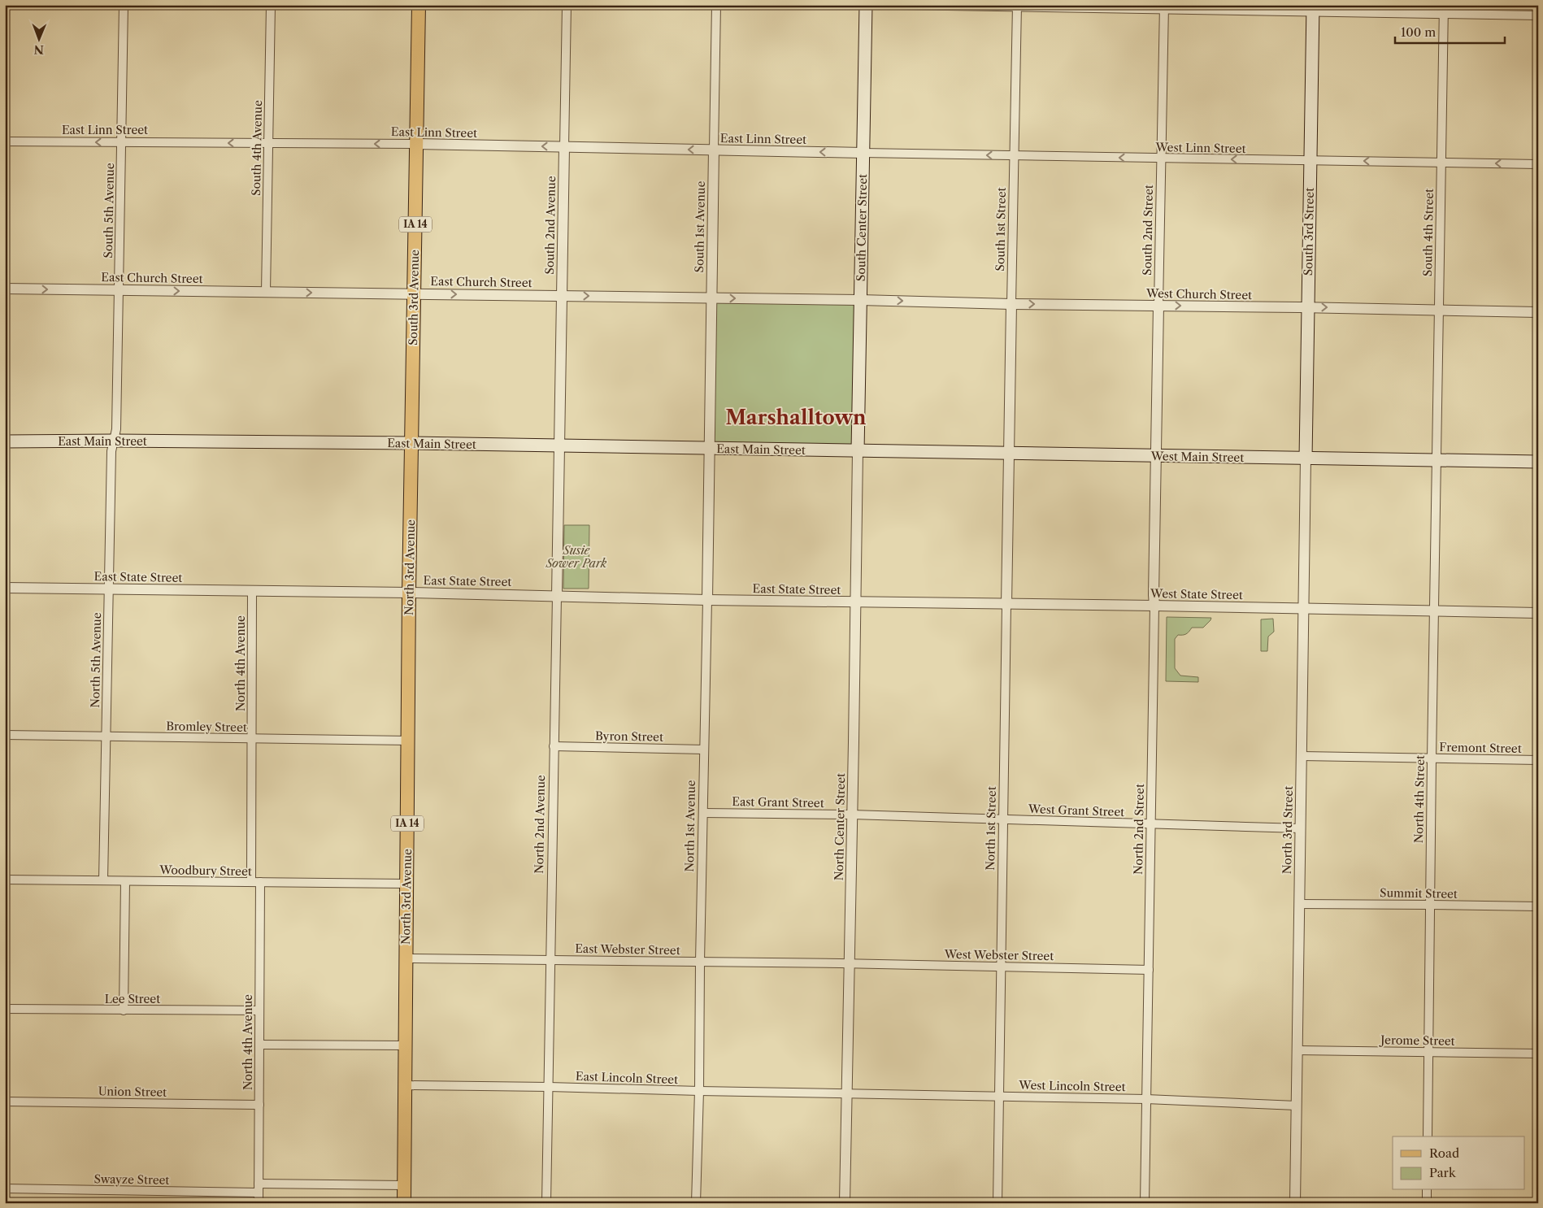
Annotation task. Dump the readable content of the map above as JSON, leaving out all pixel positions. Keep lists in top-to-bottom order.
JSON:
{
  "streets": {
    "main road": [
      "IA 14",
      "South Center Street",
      "South 3rd Street",
      "South 3rd Avenue",
      "East Main Street",
      "West Main Street",
      "North 3rd Avenue"
    ],
    "street": [
      "East Linn Street",
      "South 4th Avenue",
      "West Linn Street",
      "South 5th Avenue",
      "South 2nd Avenue",
      "South 1st Avenue",
      "South 1st Street",
      "South 2nd Street",
      "South 4th Street",
      "East Church Street",
      "West Church Street",
      "East State Street",
      "West State Street",
      "North 5th Avenue",
      "North 4th Avenue",
      "Bromley Street",
      "Byron Street",
      "Fremont Street",
      "North 4th Street",
      "East Grant Street",
      "West Grant Street",
      "North 2nd Avenue",
      "North 1st Avenue",
      "North Center Street",
      "North 1st Street",
      "North 2nd Street",
      "North 3rd Street",
      "Woodbury Street",
      "Summit Street",
      "East Webster Street",
      "West Webster Street",
      "Lee Street",
      "Jerome Street",
      "East Lincoln Street",
      "West Lincoln Street",
      "Union Street",
      "Swayze Street"
    ]
  },
  "crossings": [
    ["East Linn Street", "South 4th Avenue"],
    ["East Linn Street", "West Linn Street"],
    ["East Linn Street", "South 5th Avenue"],
    ["East Linn Street", "South 2nd Avenue"],
    ["East Linn Street", "South 1st Avenue"],
    ["East Linn Street", "South Center Street"],
    ["East Linn Street", "South 3rd Avenue"],
    ["South 4th Avenue", "East Church Street"],
    ["West Linn Street", "South Center Street"],
    ["West Linn Street", "South 1st Street"],
    ["West Linn Street", "South 2nd Street"],
    ["West Linn Street", "South 3rd Street"],
    ["West Linn Street", "South 4th Street"],
    ["South 5th Avenue", "East Church Street"],
    ["South 5th Avenue", "East Main Street"],
    ["South 5th Avenue", "North 5th Avenue"],
    ["South 2nd Avenue", "East Church Street"],
    ["South 2nd Avenue", "East Main Street"],
    ["South 2nd Avenue", "North 2nd Avenue"],
    ["South 1st Avenue", "East Church Street"],
    ["South 1st Avenue", "East Main Street"],
    ["South 1st Avenue", "North 1st Avenue"],
    ["South Center Street", "East Church Street"],
    ["South Center Street", "West Church Street"],
    ["South Center Street", "East Main Street"],
    ["South Center Street", "West Main Street"],
    ["South Center Street", "North Center Street"],
    ["South 1st Street", "West Church Street"],
    ["South 1st Street", "West Main Street"],
    ["South 1st Street", "North 1st Street"],
    ["South 2nd Street", "West Church Street"],
    ["South 2nd Street", "West Main Street"],
    ["South 2nd Street", "North 2nd Street"],
    ["South 3rd Street", "West Church Street"],
    ["South 3rd Street", "West Main Street"],
    ["South 3rd Street", "North 3rd Street"],
    ["South 4th Street", "West Church Street"],
    ["South 4th Street", "West Main Street"],
    ["South 4th Street", "North 4th Street"],
    ["East Church Street", "West Church Street"],
    ["East Church Street", "South 3rd Avenue"],
    ["South 3rd Avenue", "East Main Street"],
    ["South 3rd Avenue", "North 3rd Avenue"],
    ["East Main Street", "West Main Street"],
    ["East Main Street", "North 3rd Avenue"],
    ["East Main Street", "North 5th Avenue"],
    ["East Main Street", "North 2nd Avenue"],
    ["East Main Street", "North 1st Avenue"],
    ["East Main Street", "North Center Street"],
    ["West Main Street", "North 4th Street"],
    ["West Main Street", "North Center Street"],
    ["West Main Street", "North 1st Street"],
    ["West Main Street", "North 2nd Street"],
    ["West Main Street", "North 3rd Street"],
    ["North 3rd Avenue", "East State Street"],
    ["North 3rd Avenue", "Bromley Street"],
    ["North 3rd Avenue", "Woodbury Street"],
    ["North 3rd Avenue", "East Webster Street"],
    ["North 3rd Avenue", "East Lincoln Street"],
    ["North 3rd Avenue", "Swayze Street"],
    ["East State Street", "West State Street"],
    ["East State Street", "North 5th Avenue"],
    ["East State Street", "North 4th Avenue"],
    ["East State Street", "North 2nd Avenue"],
    ["East State Street", "North 1st Avenue"],
    ["East State Street", "North Center Street"],
    ["West State Street", "North 4th Street"],
    ["West State Street", "North Center Street"],
    ["West State Street", "North 1st Street"],
    ["West State Street", "North 2nd Street"],
    ["West State Street", "North 3rd Street"],
    ["North 5th Avenue", "Bromley Street"],
    ["North 5th Avenue", "Woodbury Street"],
    ["North 4th Avenue", "Bromley Street"],
    ["North 4th Avenue", "Woodbury Street"],
    ["North 4th Avenue", "Lee Street"],
    ["North 4th Avenue", "Union Street"],
    ["North 4th Avenue", "Swayze Street"],
    ["Byron Street", "North 2nd Avenue"],
    ["Byron Street", "North 1st Avenue"],
    ["Fremont Street", "North 4th Street"],
    ["Fremont Street", "North 3rd Street"],
    ["North 4th Street", "Summit Street"],
    ["North 4th Street", "Jerome Street"],
    ["East Grant Street", "West Grant Street"],
    ["East Grant Street", "North 1st Avenue"],
    ["East Grant Street", "North Center Street"],
    ["West Grant Street", "North Center Street"],
    ["West Grant Street", "North 1st Street"],
    ["West Grant Street", "North 2nd Street"],
    ["West Grant Street", "North 3rd Street"],
    ["North 2nd Avenue", "East Webster Street"],
    ["North 2nd Avenue", "East Lincoln Street"],
    ["North 1st Avenue", "East Webster Street"],
    ["North 1st Avenue", "East Lincoln Street"],
    ["North Center Street", "East Webster Street"],
    ["North Center Street", "West Webster Street"],
    ["North Center Street", "East Lincoln Street"],
    ["North Center Street", "West Lincoln Street"],
    ["North 1st Street", "West Webster Street"],
    ["North 1st Street", "West Lincoln Street"],
    ["North 2nd Street", "West Webster Street"],
    ["North 2nd Street", "West Lincoln Street"],
    ["North 3rd Street", "Summit Street"],
    ["North 3rd Street", "Jerome Street"],
    ["North 3rd Street", "West Lincoln Street"],
    ["East Webster Street", "West Webster Street"],
    ["East Lincoln Street", "West Lincoln Street"]
  ],
  "one_way": [
    "East Linn Street",
    "West Linn Street",
    "East Church Street",
    "West Church Street"
  ],
  "districts": ["Marshalltown"],
  "parks": ["Susie Sower Park"],
  "legend": ["Road", "Park"],
  "scale_bar": "100 m",
  "north": "bottom"
}
